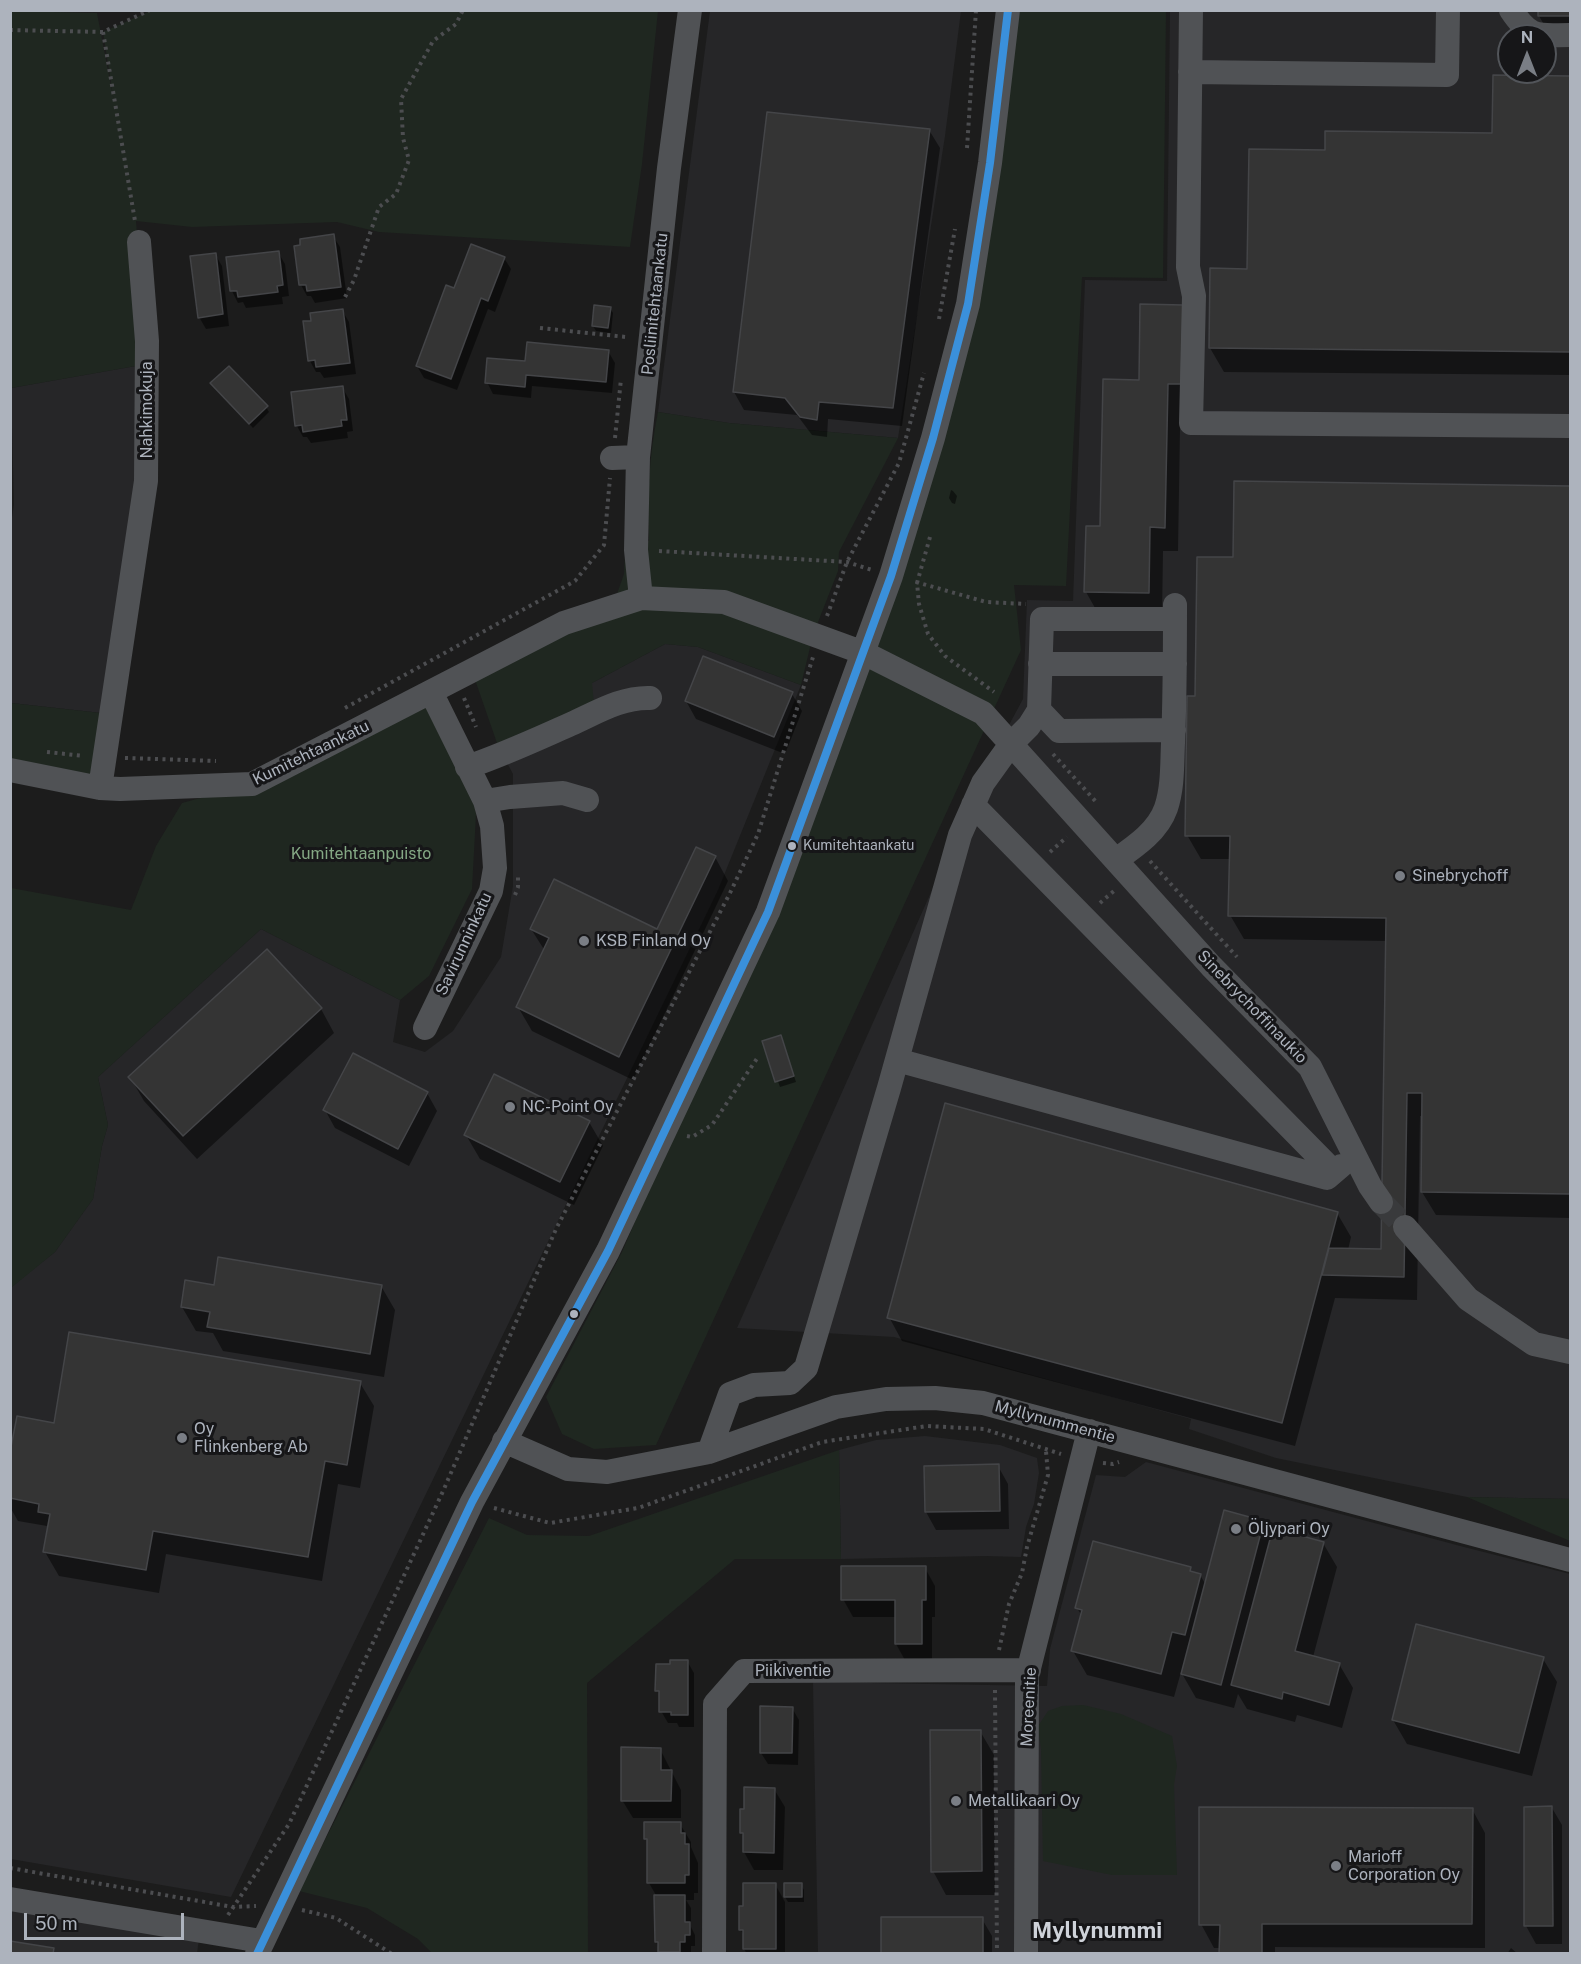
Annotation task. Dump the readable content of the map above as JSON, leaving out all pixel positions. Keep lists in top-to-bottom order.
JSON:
{
  "streets": {
    "street": [
      "Posliinitehtaankatu",
      "Nahkimokuja",
      "Kumitehtaankatu",
      "Savirunninkatu",
      "Sinebrychoffinaukio",
      "Myllynummentie",
      "Piikiventie",
      "Moreenitie"
    ]
  },
  "crossings": [
    ["Posliinitehtaankatu", "Kumitehtaankatu"],
    ["Nahkimokuja", "Kumitehtaankatu"],
    ["Kumitehtaankatu", "Savirunninkatu"],
    ["Kumitehtaankatu", "Sinebrychoffinaukio"],
    ["Myllynummentie", "Moreenitie"],
    ["Piikiventie", "Moreenitie"]
  ],
  "districts": ["Myllynummi"],
  "parks": ["Kumitehtaanpuisto"],
  "places": [
    "Kumitehtaankatu",
    "Sinebrychoff",
    "KSB Finland Oy",
    "NC-Point Oy",
    "Oy Flinkenberg Ab",
    "Öljypari Oy",
    "Metallikaari Oy",
    "Marioff Corporation Oy"
  ],
  "scale_bar": "50 m",
  "north": "top"
}
